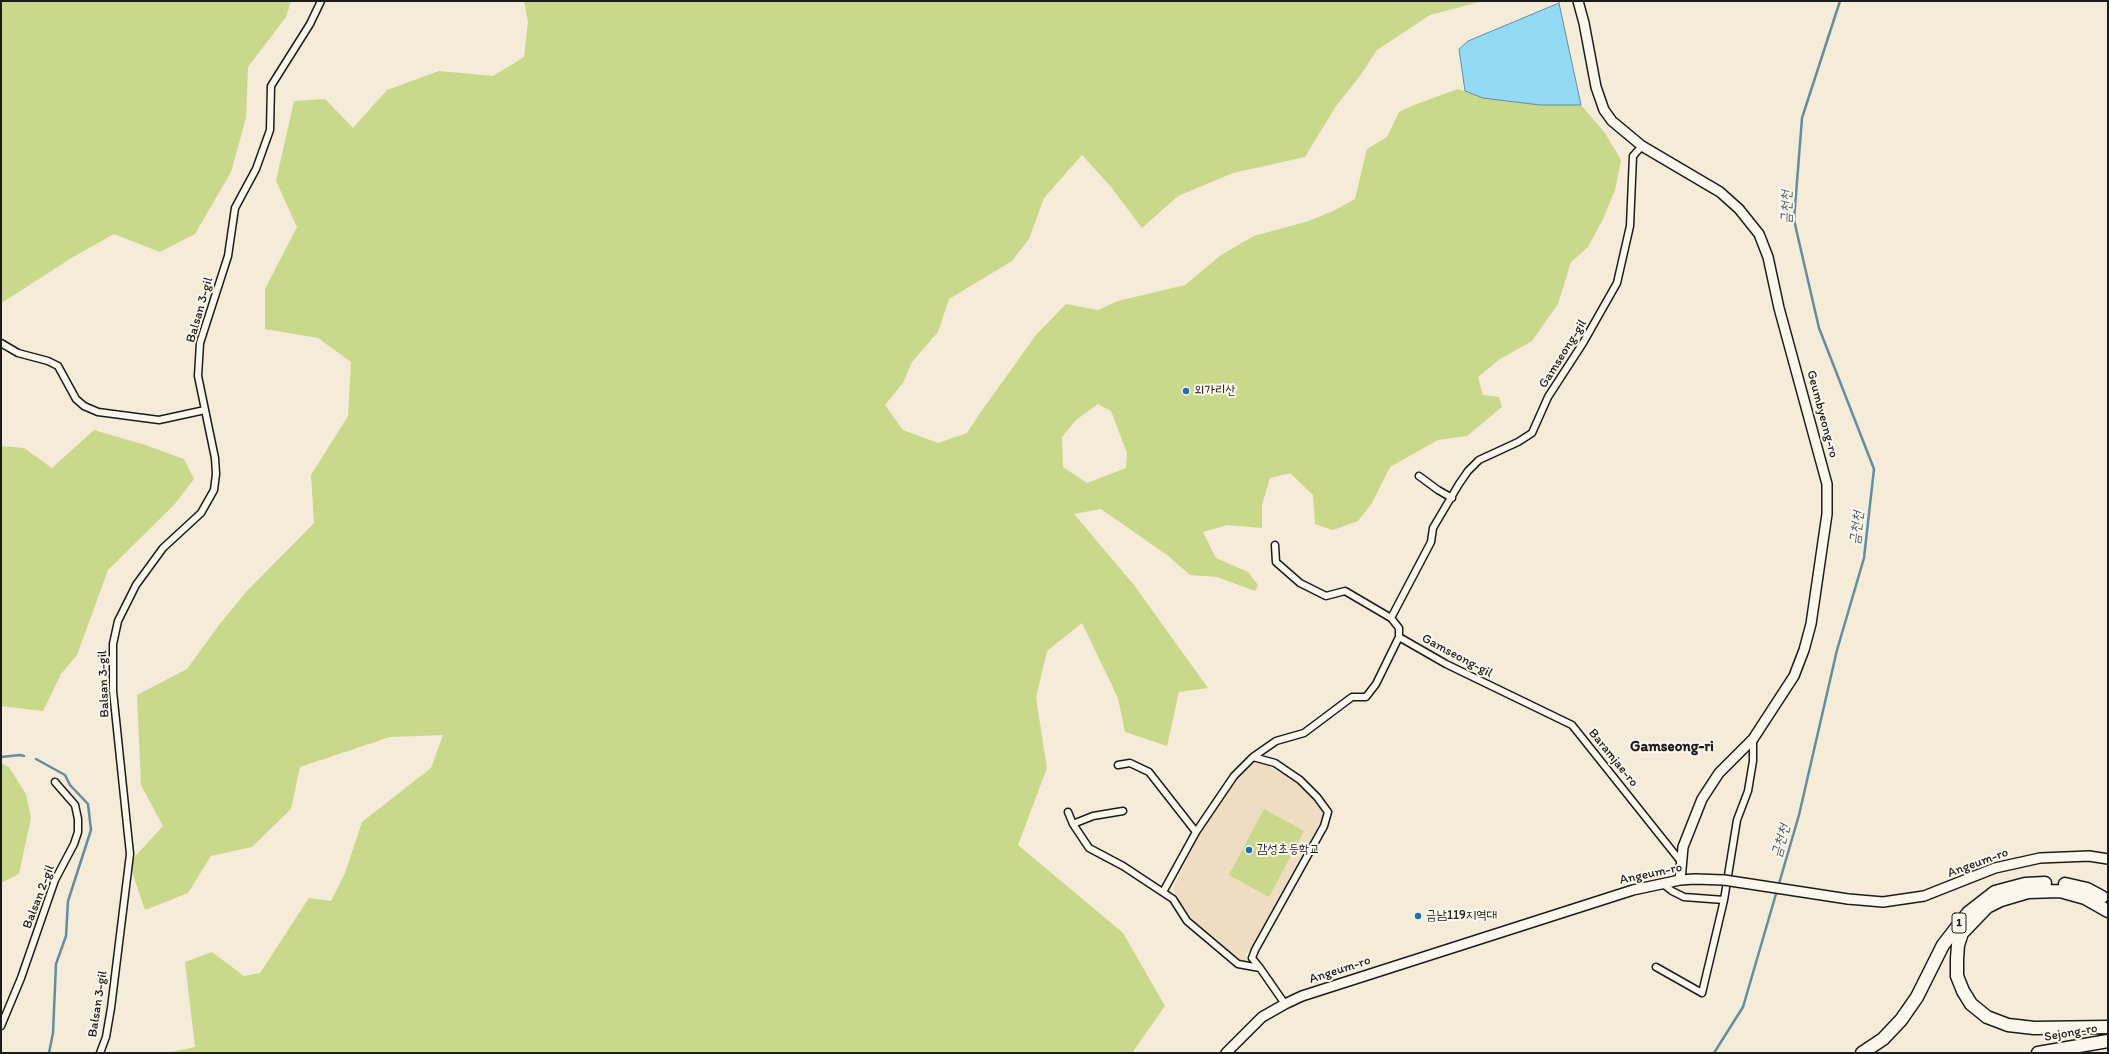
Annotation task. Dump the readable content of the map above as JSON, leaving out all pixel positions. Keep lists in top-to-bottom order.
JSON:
{
  "streets": {
    "highway": ["1", "Sejong-ro"],
    "street": [
      "Balsan 3-gil",
      "Gamseong-gil",
      "Geumbyeong-ro",
      "Baramjae-ro",
      "Angeum-ro",
      "Balsan 2-gil"
    ]
  },
  "crossings": [
    ["Gamseong-gil", "Geumbyeong-ro"],
    ["Gamseong-gil", "Baramjae-ro"],
    ["Geumbyeong-ro", "Baramjae-ro"],
    ["Geumbyeong-ro", "Angeum-ro"]
  ],
  "districts": ["Gamseong-ri"],
  "water": ["금천천"],
  "places": ["외가리산", "감성초등학교", "금남119지역대"]
}
